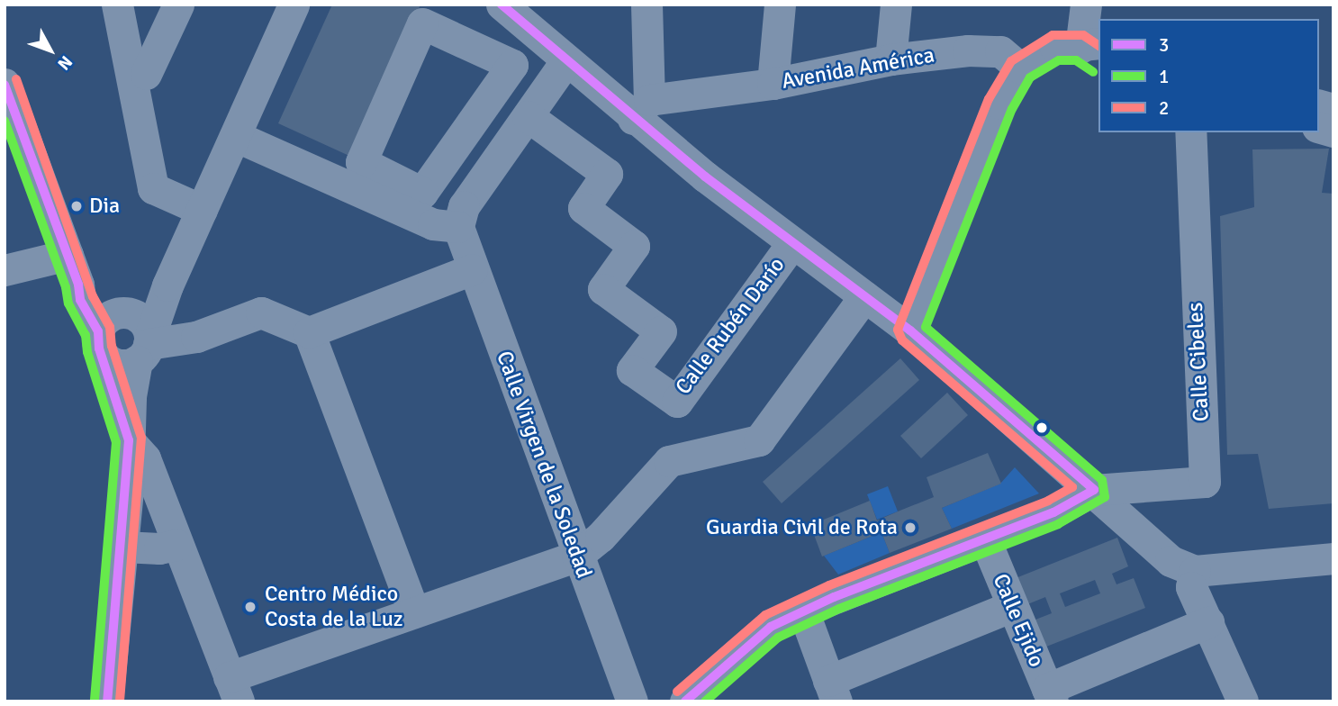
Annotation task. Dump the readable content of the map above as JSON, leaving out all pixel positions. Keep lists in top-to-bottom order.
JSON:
{
  "streets": {
    "street": [
      "Avenida América",
      "Calle Rubén Darío",
      "Calle Cibeles",
      "Calle Virgen de la Soledad",
      "Calle Ejido"
    ]
  },
  "crossings": [
    ["Avenida América", "Calle Rubén Darío"],
    ["Calle Rubén Darío", "Calle Cibeles"]
  ],
  "places": ["Dia", "Guardia Civil de Rota", "Centro Médico Costa de la Luz"],
  "lines": ["transit line 3", "transit line 2", "transit line 1"],
  "legend": ["3", "1", "2"],
  "north": "bottom right"
}
